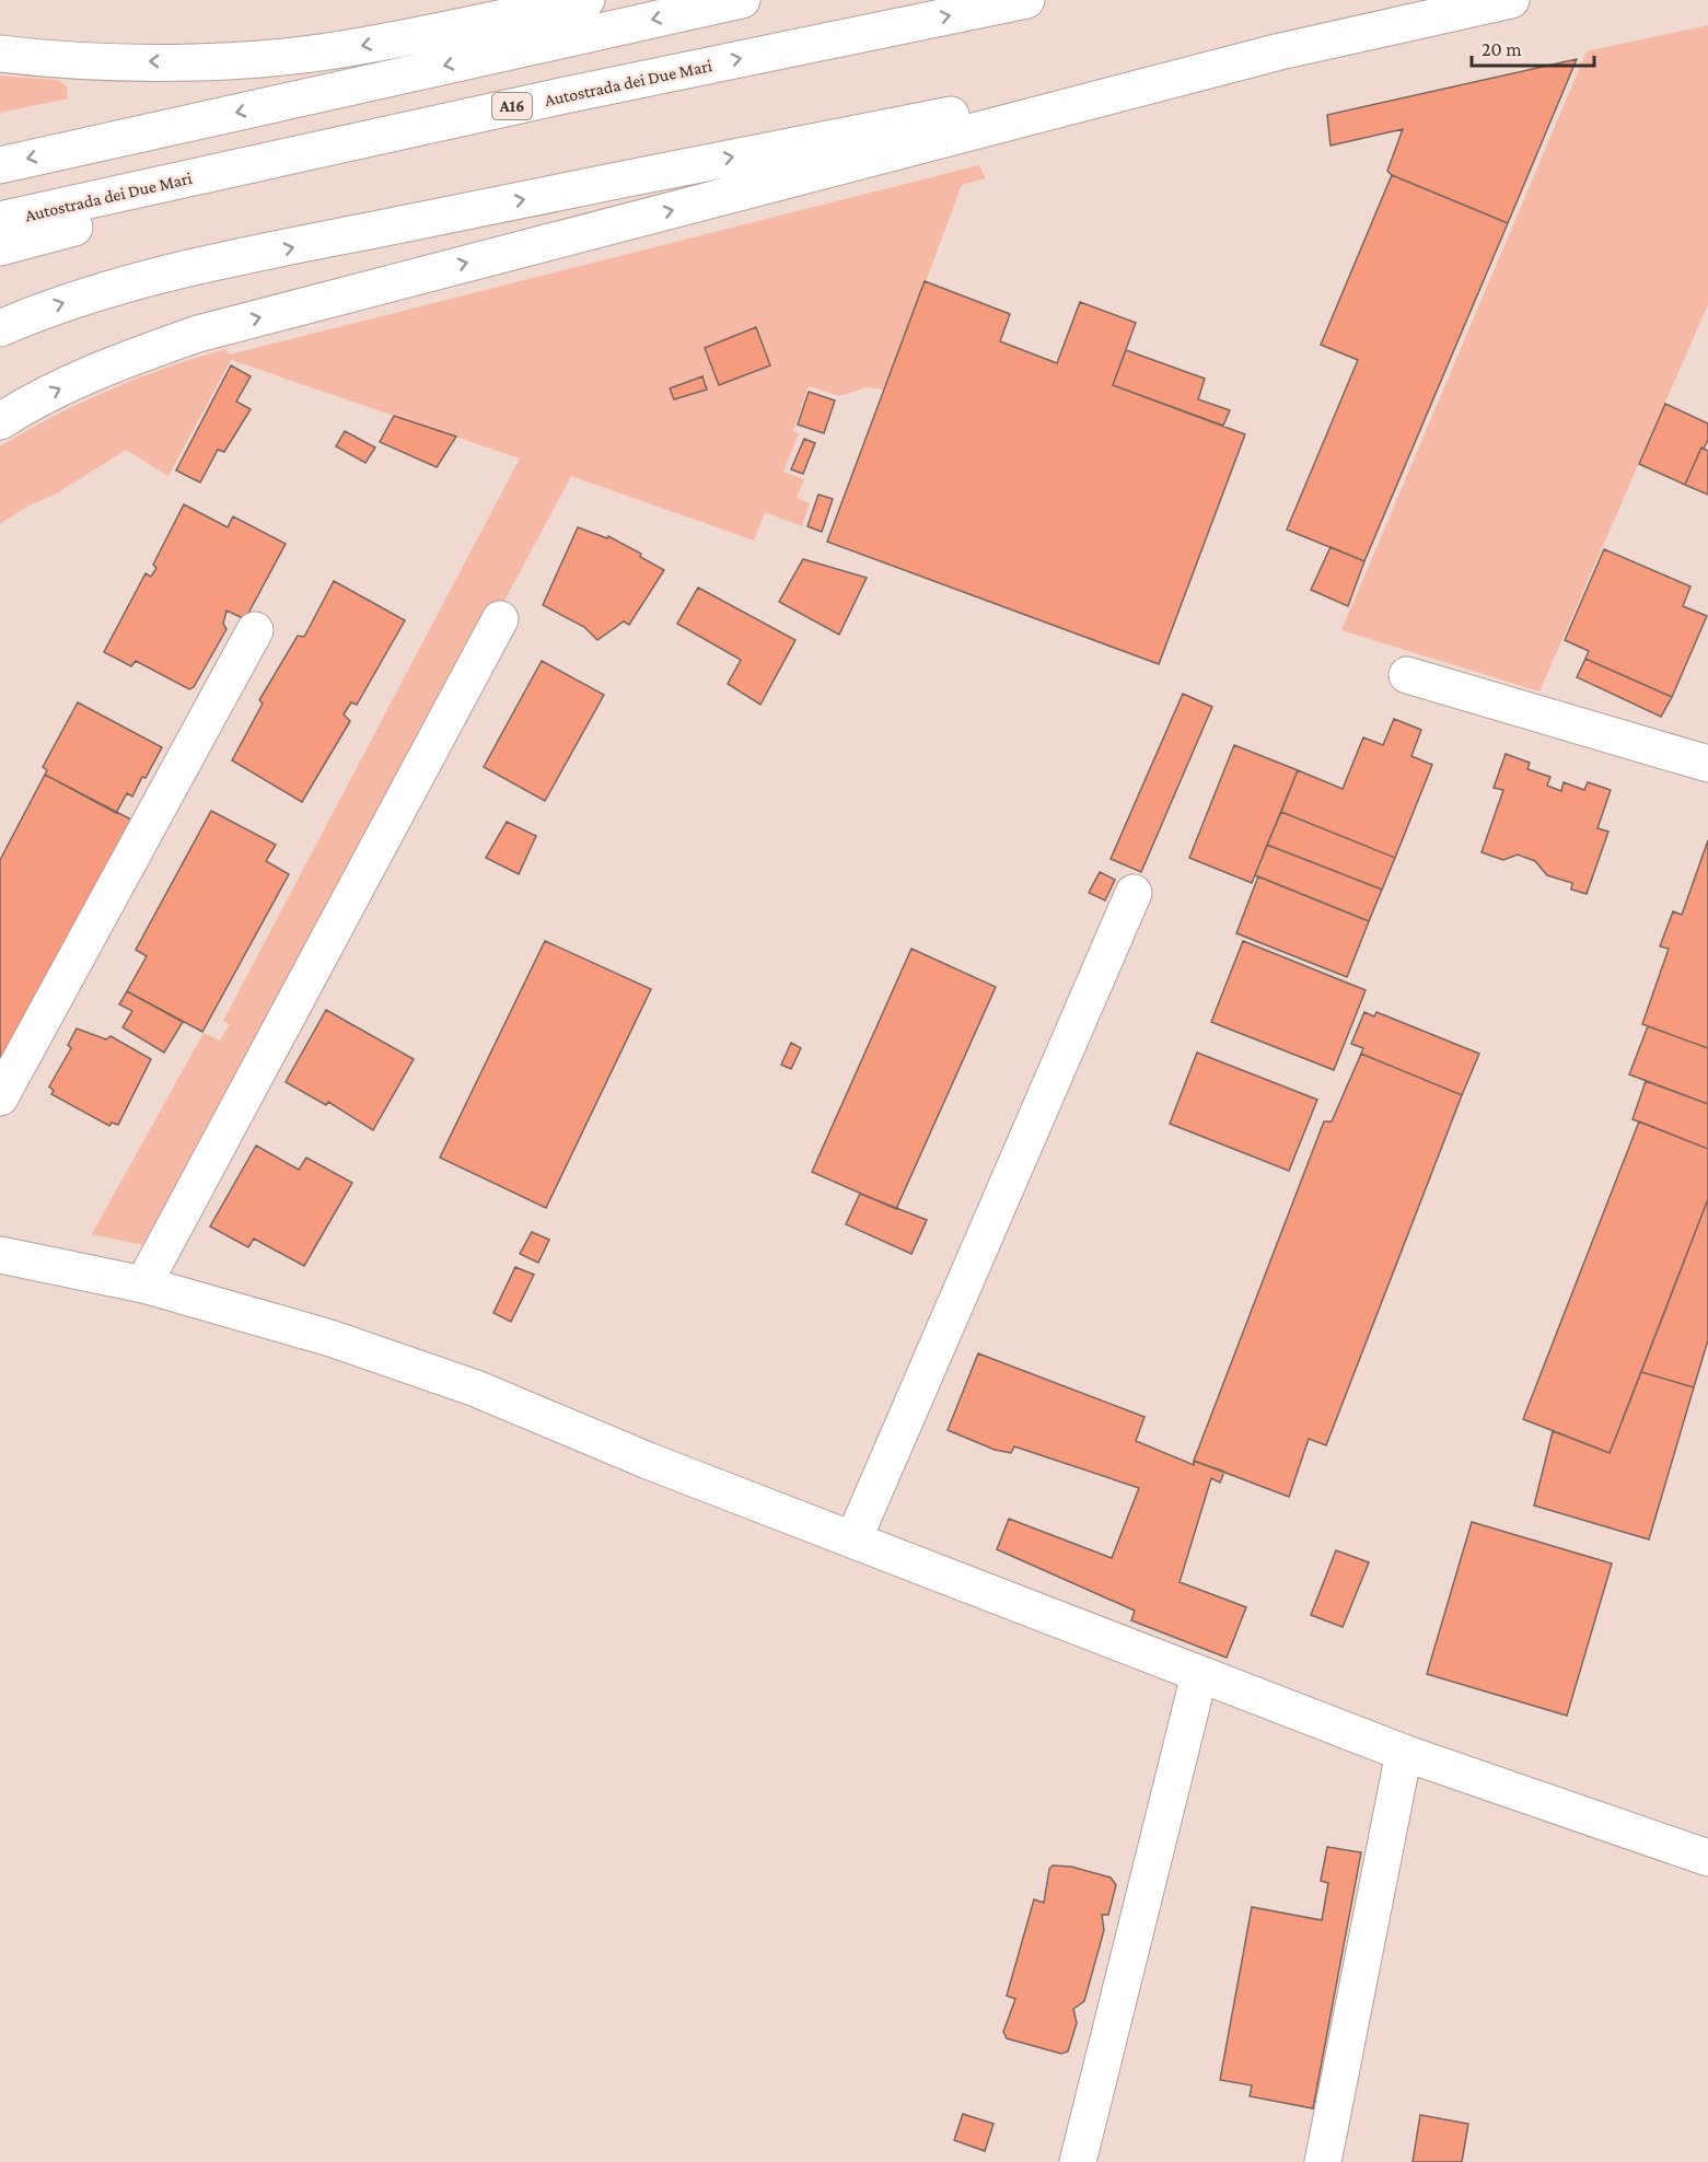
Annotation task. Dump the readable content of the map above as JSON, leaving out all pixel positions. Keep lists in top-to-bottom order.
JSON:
{
  "streets": {
    "main road": ["Autostrada dei Due Mari", "A16"]
  },
  "scale_bar": "20 m"
}
